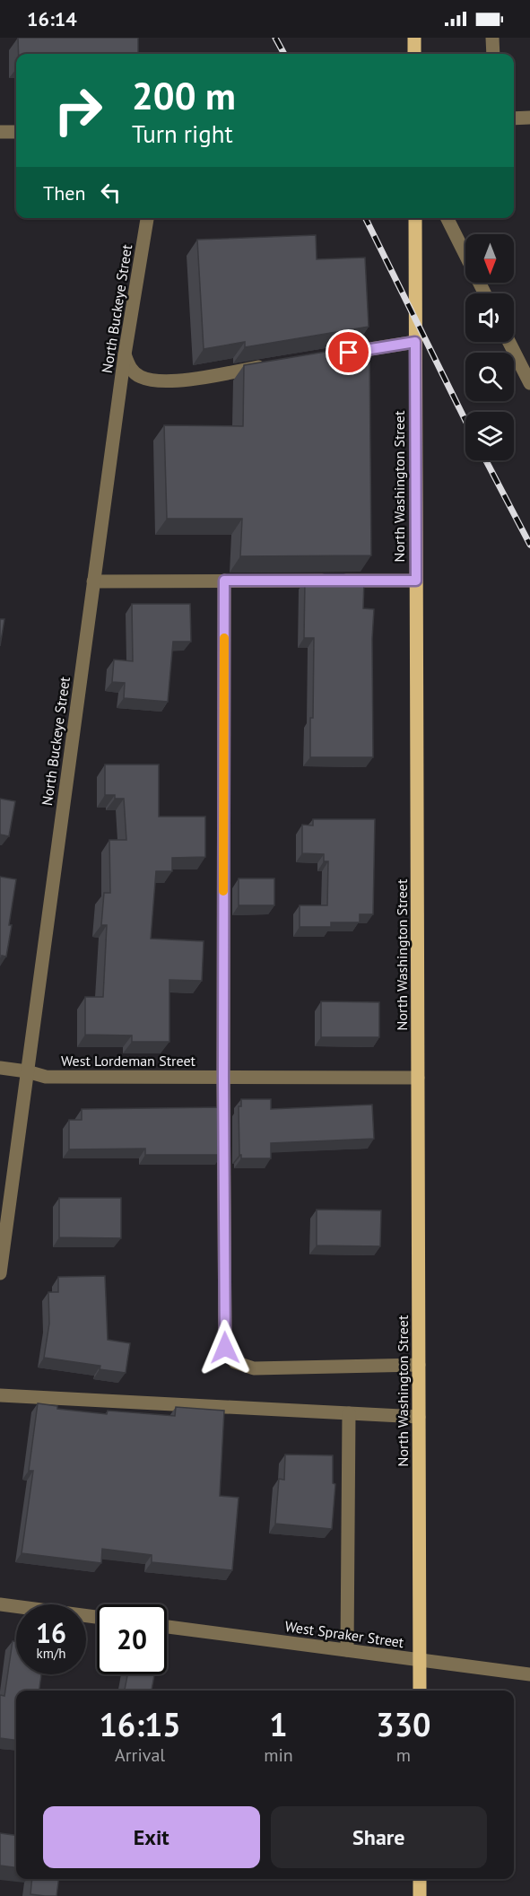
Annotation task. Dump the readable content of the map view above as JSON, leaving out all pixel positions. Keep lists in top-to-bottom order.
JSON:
{
  "streets": {
    "main road": ["North Washington Street"],
    "street": ["North Buckeye Street", "West Lordeman Street", "West Spraker Street"]
  },
  "crossings": [
    ["North Buckeye Street", "West Lordeman Street"],
    ["North Washington Street", "West Lordeman Street"],
    ["North Washington Street", "West Spraker Street"]
  ],
  "north": "bottom",
  "page": {
    "status": "16:14",
    "turn": ["200 m", "Turn right"],
    "then": "Then",
    "speed": "16 km/h",
    "limit": "20",
    "eta": [
      "16:15",
      "Arrival",
      "1",
      "min",
      "330",
      "m"
    ],
    "buttons": ["Exit", "Share"]
  }
}
